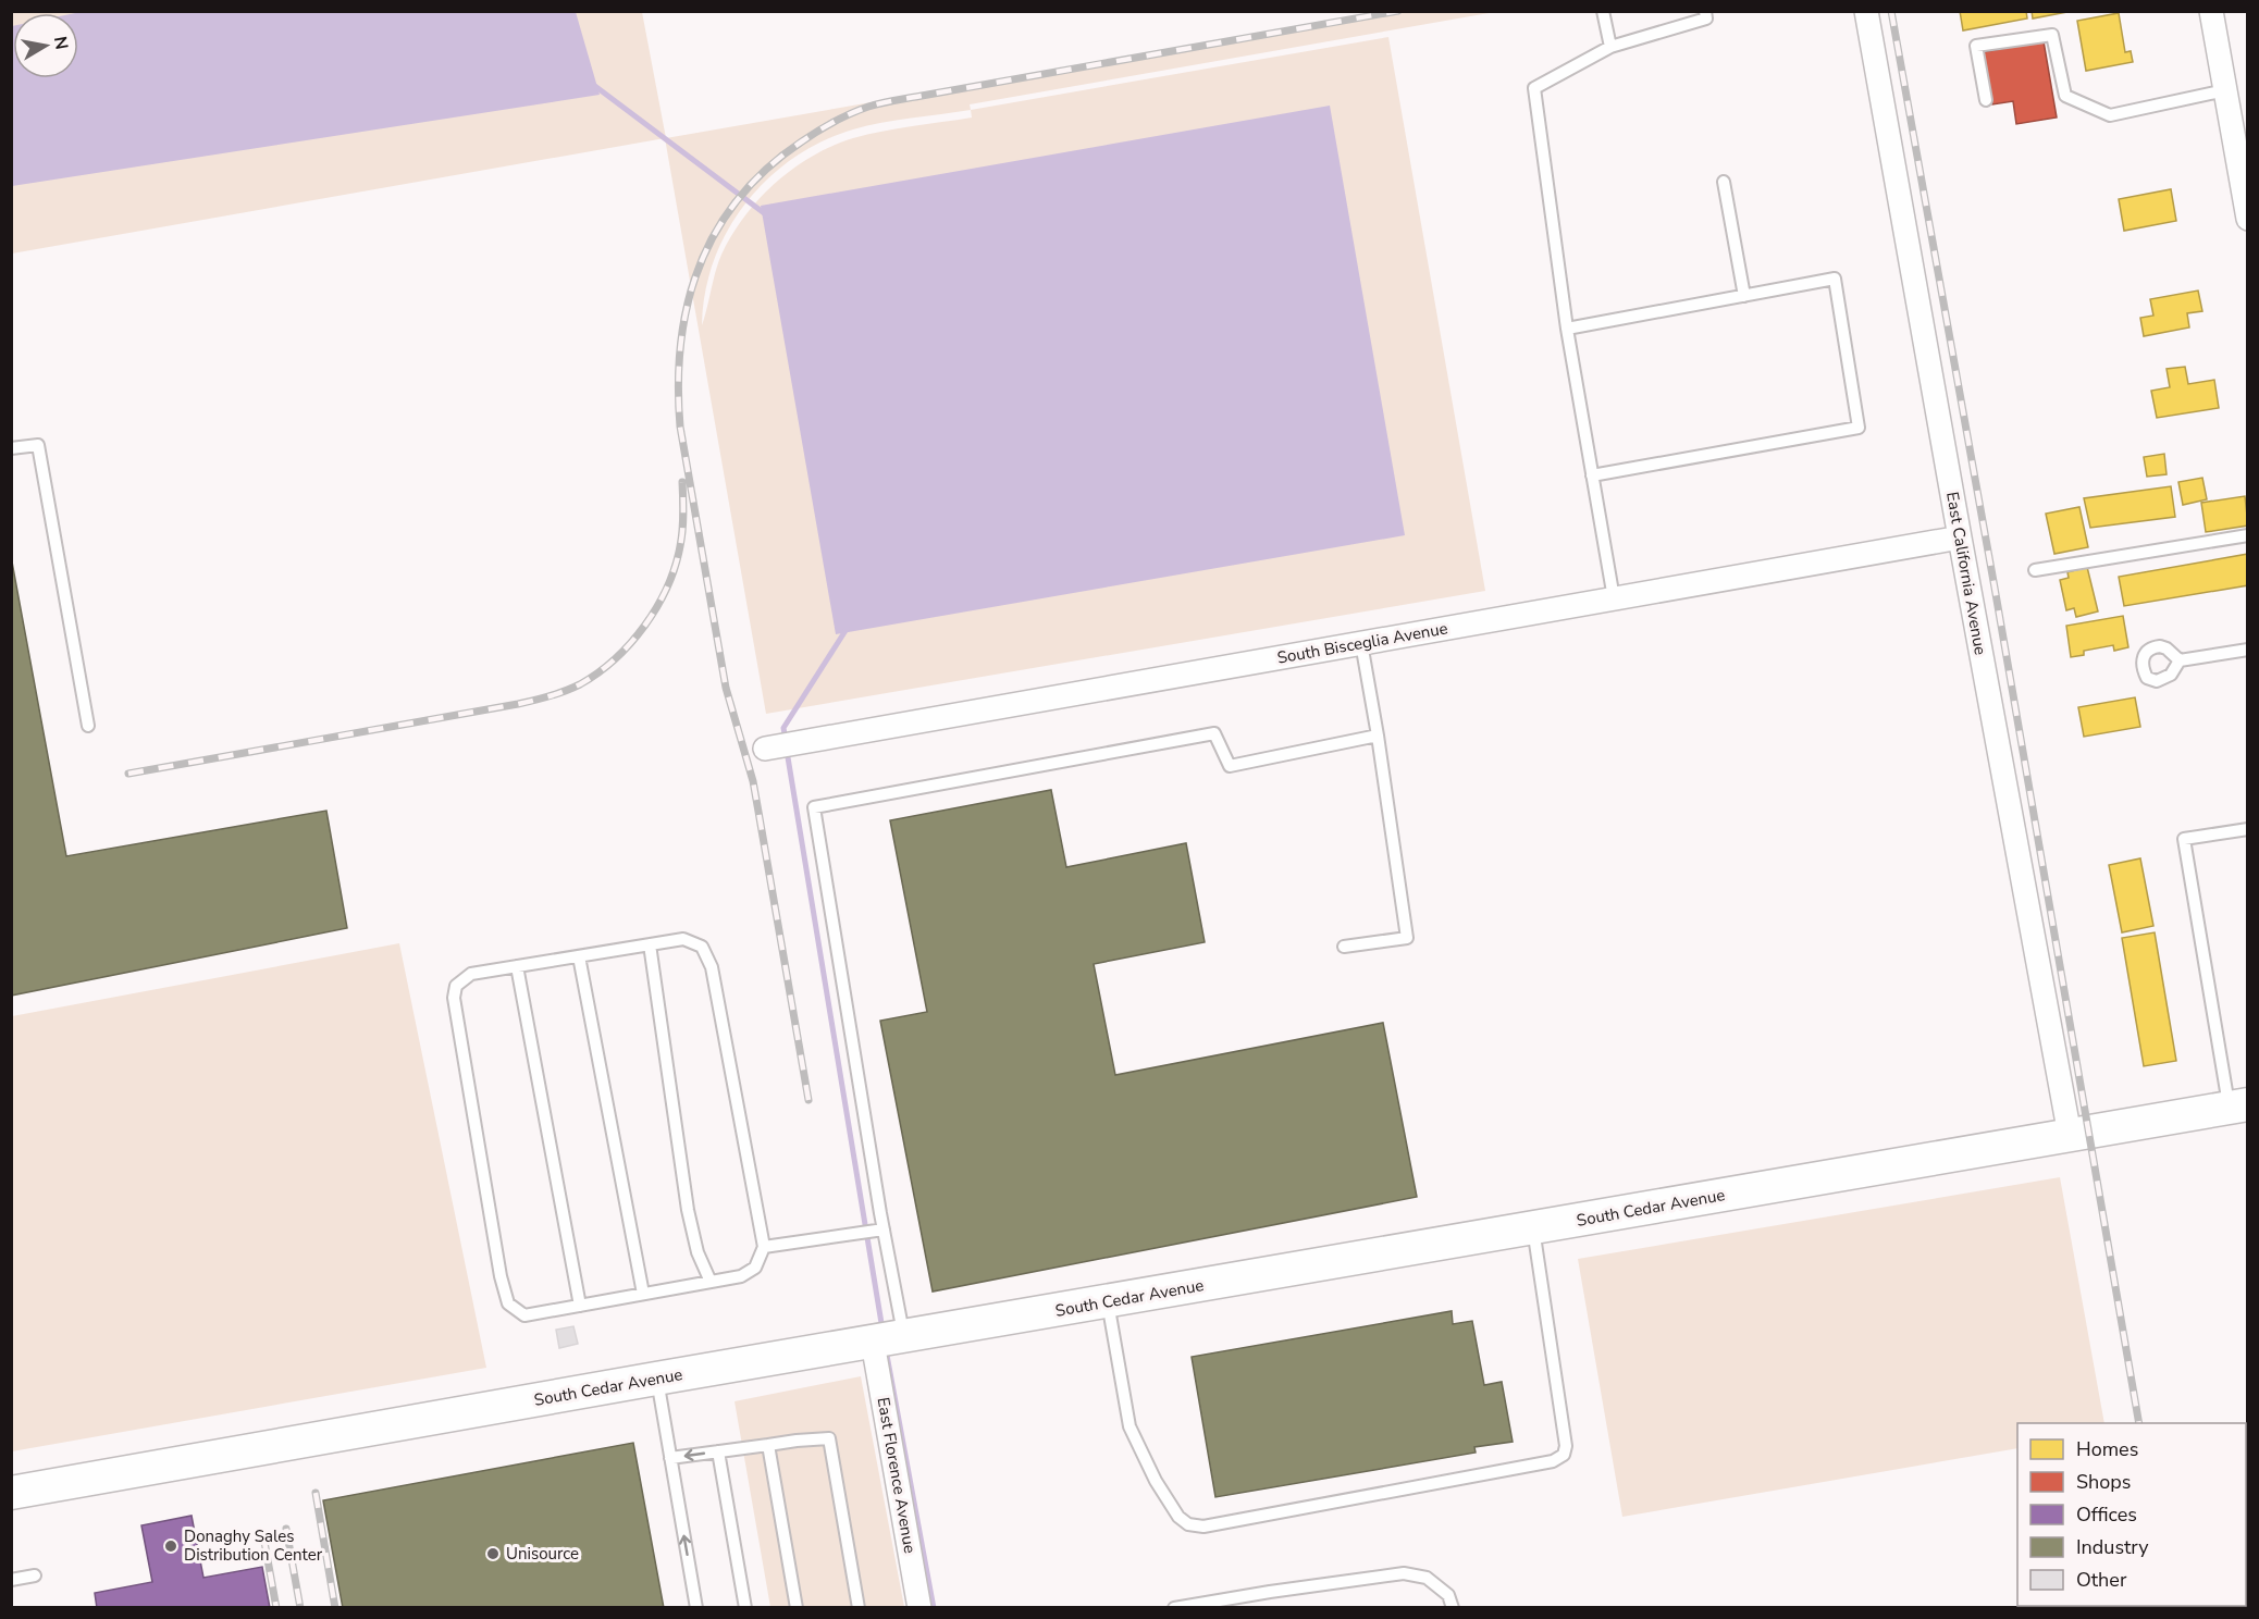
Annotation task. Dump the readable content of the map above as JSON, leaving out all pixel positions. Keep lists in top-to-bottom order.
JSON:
{
  "streets": {
    "main road": ["South Cedar Avenue"],
    "street": ["East California Avenue", "South Bisceglia Avenue", "East Florence Avenue"]
  },
  "crossings": [
    ["East California Avenue", "South Bisceglia Avenue"],
    ["East California Avenue", "South Cedar Avenue"],
    ["South Cedar Avenue", "East Florence Avenue"]
  ],
  "places": ["Donaghy Sales Distribution Center", "Unisource"],
  "legend": [
    "Homes",
    "Shops",
    "Offices",
    "Industry",
    "Other"
  ],
  "north": "right"
}
